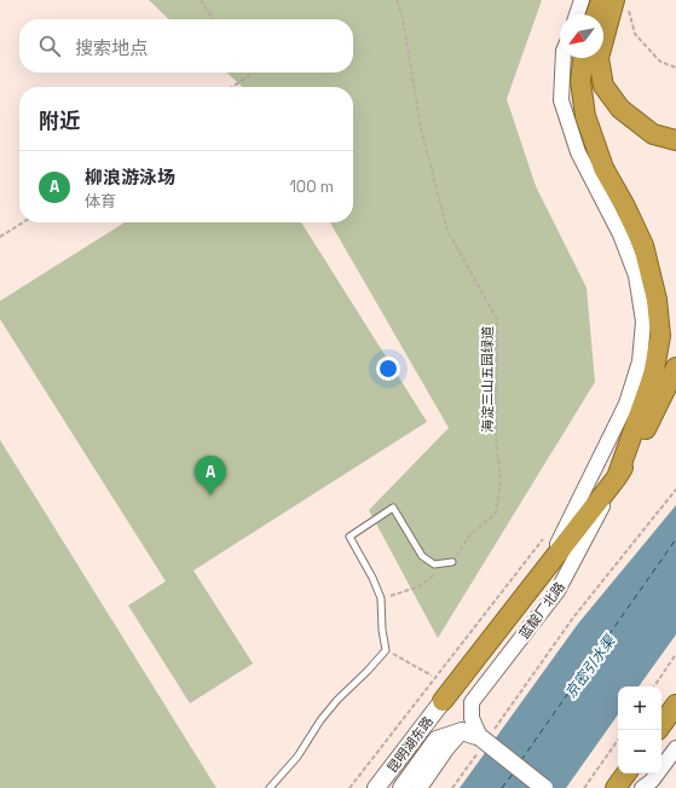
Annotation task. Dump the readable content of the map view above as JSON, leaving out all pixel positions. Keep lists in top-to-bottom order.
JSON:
{
  "streets": {
    "highway": ["蓝靛厂北路"],
    "main road": ["昆明湖东路"],
    "path": ["海淀三山五园绿道"]
  },
  "crossings": [
    ["蓝靛厂北路", "昆明湖东路"]
  ],
  "water": ["京密引水渠"],
  "north": "bottom left",
  "page": {
    "search": "搜索地点",
    "heading": "附近",
    "list": [
      {
        "mark": "A",
        "name": "柳浪游泳场",
        "note": "体育",
        "value": "100 m"
      }
    ],
    "pins": "A",
    "map_buttons": ["+", "−"]
  }
}
